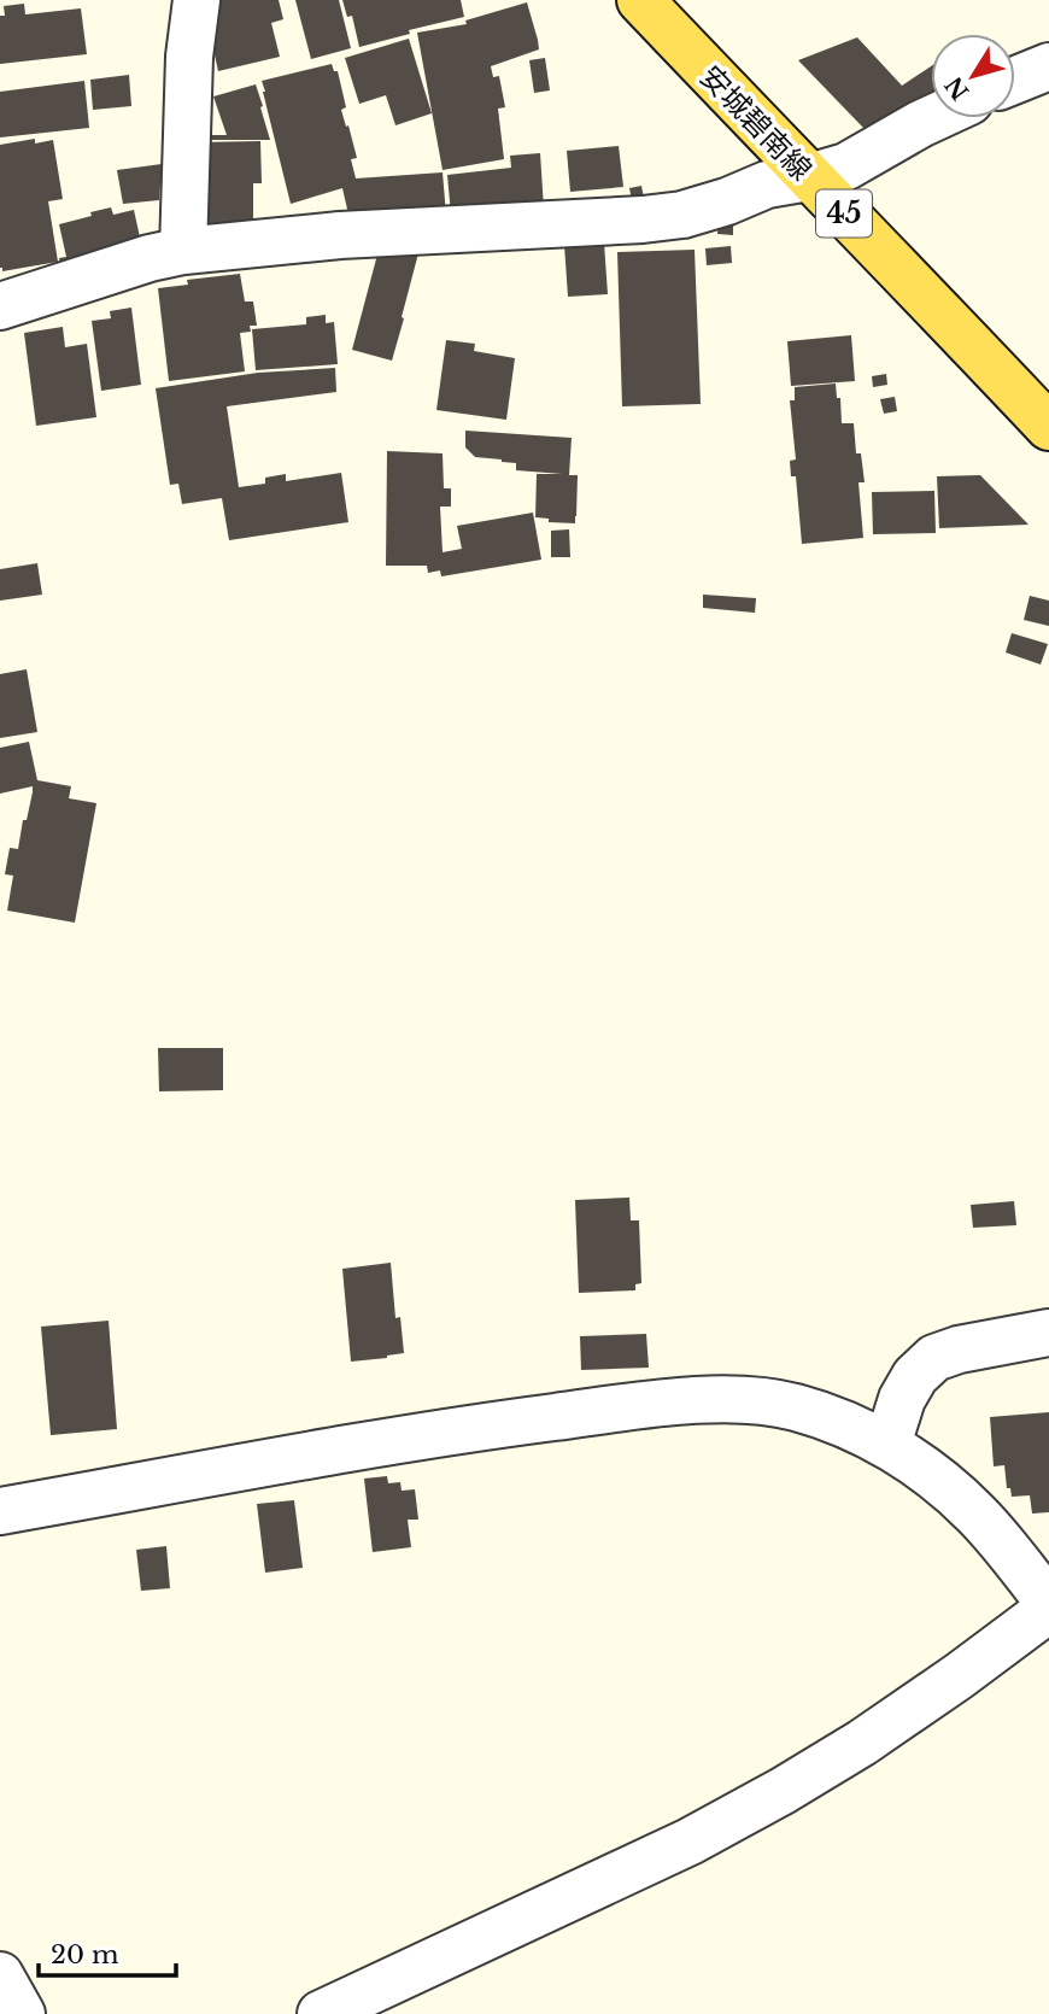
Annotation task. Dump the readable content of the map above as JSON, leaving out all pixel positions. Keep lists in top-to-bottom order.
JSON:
{
  "streets": {
    "main road": ["安城碧南線", "45"]
  },
  "scale_bar": "20 m",
  "north": "bottom left"
}
